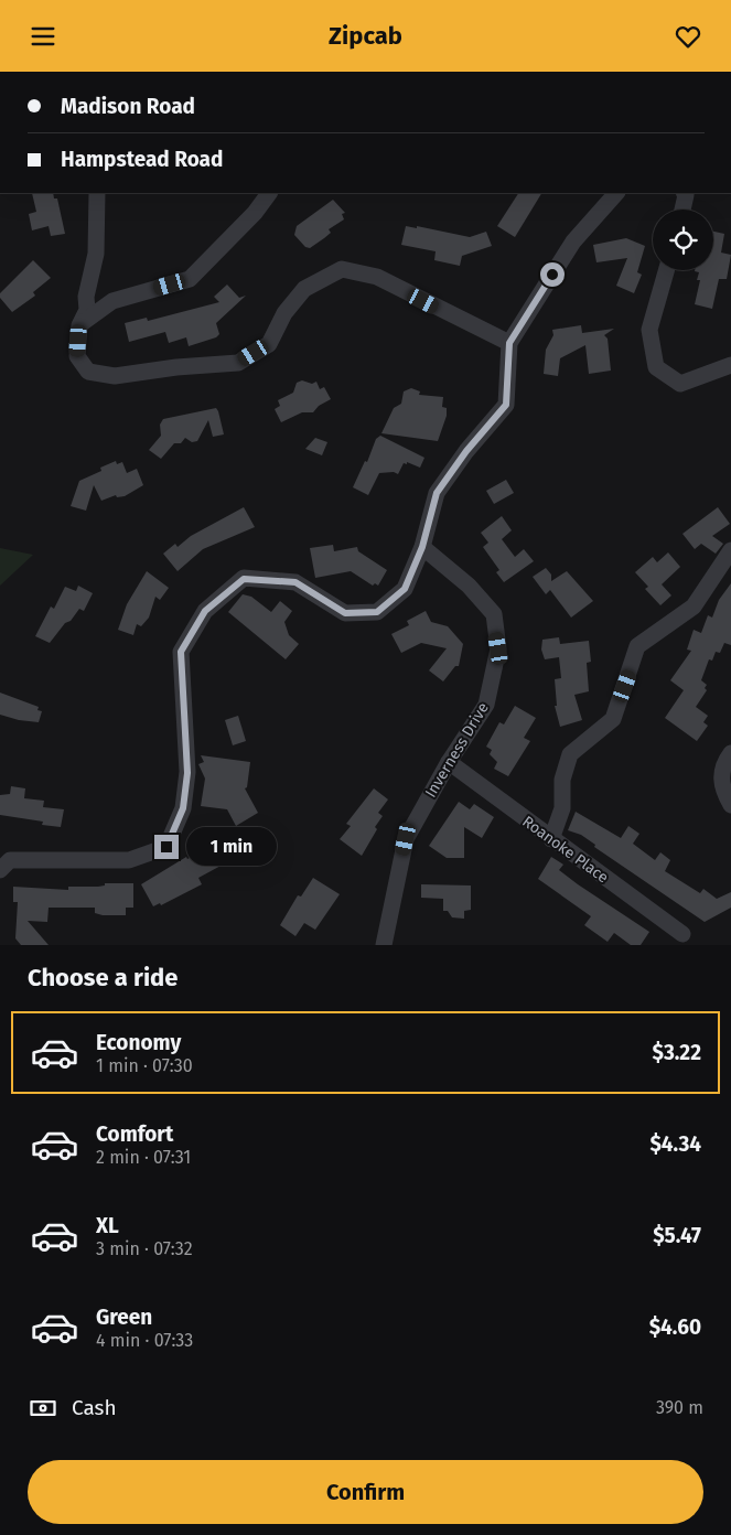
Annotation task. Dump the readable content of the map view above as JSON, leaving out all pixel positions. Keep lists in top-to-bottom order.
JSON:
{
  "streets": {
    "street": ["Inverness Drive", "Roanoke Place"]
  },
  "crossings": [
    ["Inverness Drive", "Roanoke Place"]
  ],
  "page": {
    "header": "Zipcab",
    "banner": ["Madison Road", "Hampstead Road"],
    "bubble": "1 min",
    "heading": "Choose a ride",
    "list": [
      {
        "name": "Economy",
        "note": "1 min · 07:30",
        "value": "$3.22"
      },
      {
        "name": "Comfort",
        "note": "2 min · 07:31",
        "value": "$4.34"
      },
      {
        "name": "XL",
        "note": "3 min · 07:32",
        "value": "$5.47"
      },
      {
        "name": "Green",
        "note": "4 min · 07:33",
        "value": "$4.60"
      }
    ],
    "pay": ["Cash", "390 m"],
    "buttons": "Confirm"
  }
}
